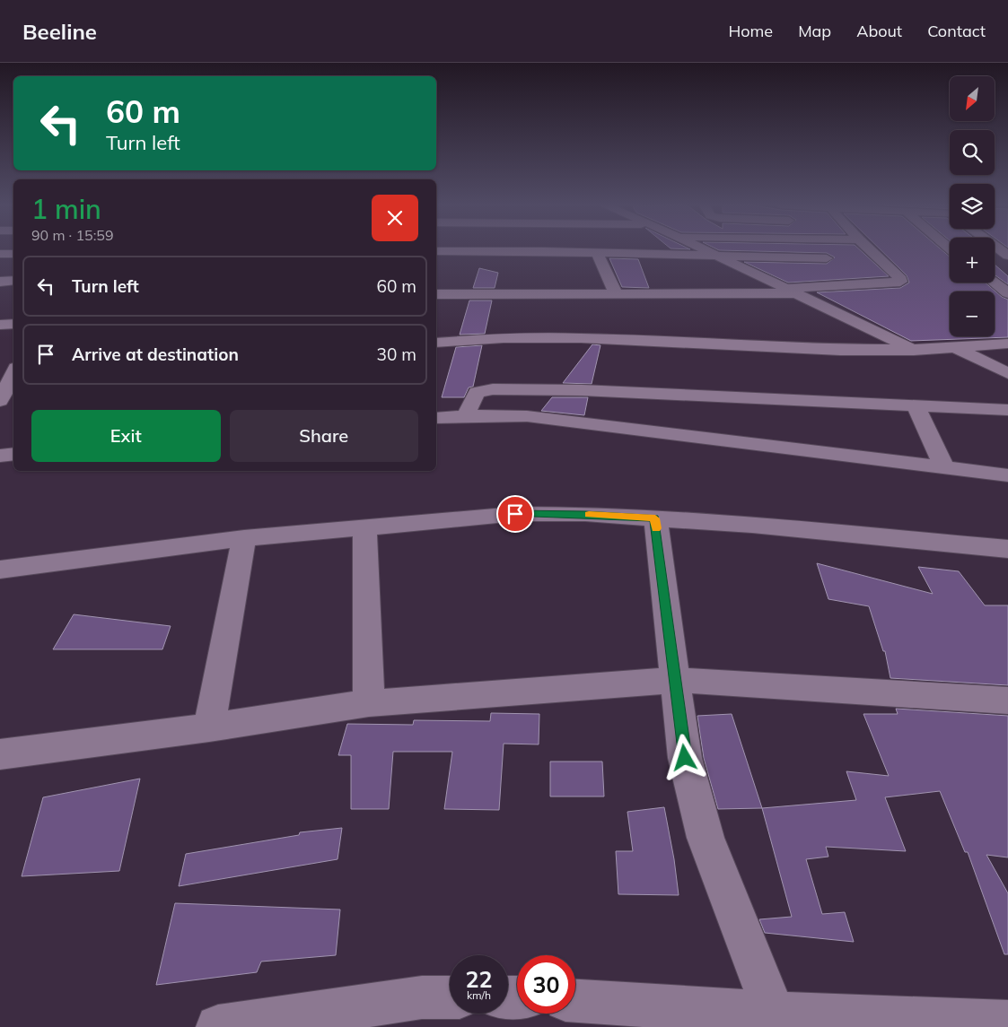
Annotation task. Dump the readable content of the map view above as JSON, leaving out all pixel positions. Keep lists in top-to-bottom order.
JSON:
{
  "north": "bottom left",
  "page": {
    "header": "Beeline",
    "nav": [
      "Home",
      "Map",
      "About",
      "Contact"
    ],
    "map_buttons": ["+", "−"],
    "turn": ["60 m", "Turn left"],
    "heading": ["1 min", "90 m · 15:59"],
    "list": [
      {
        "name": "Turn left",
        "value": "60 m"
      },
      {
        "name": "Arrive at destination",
        "value": "30 m"
      }
    ],
    "buttons": ["Exit", "Share"],
    "speed": "22 km/h",
    "limit": "30"
  }
}
